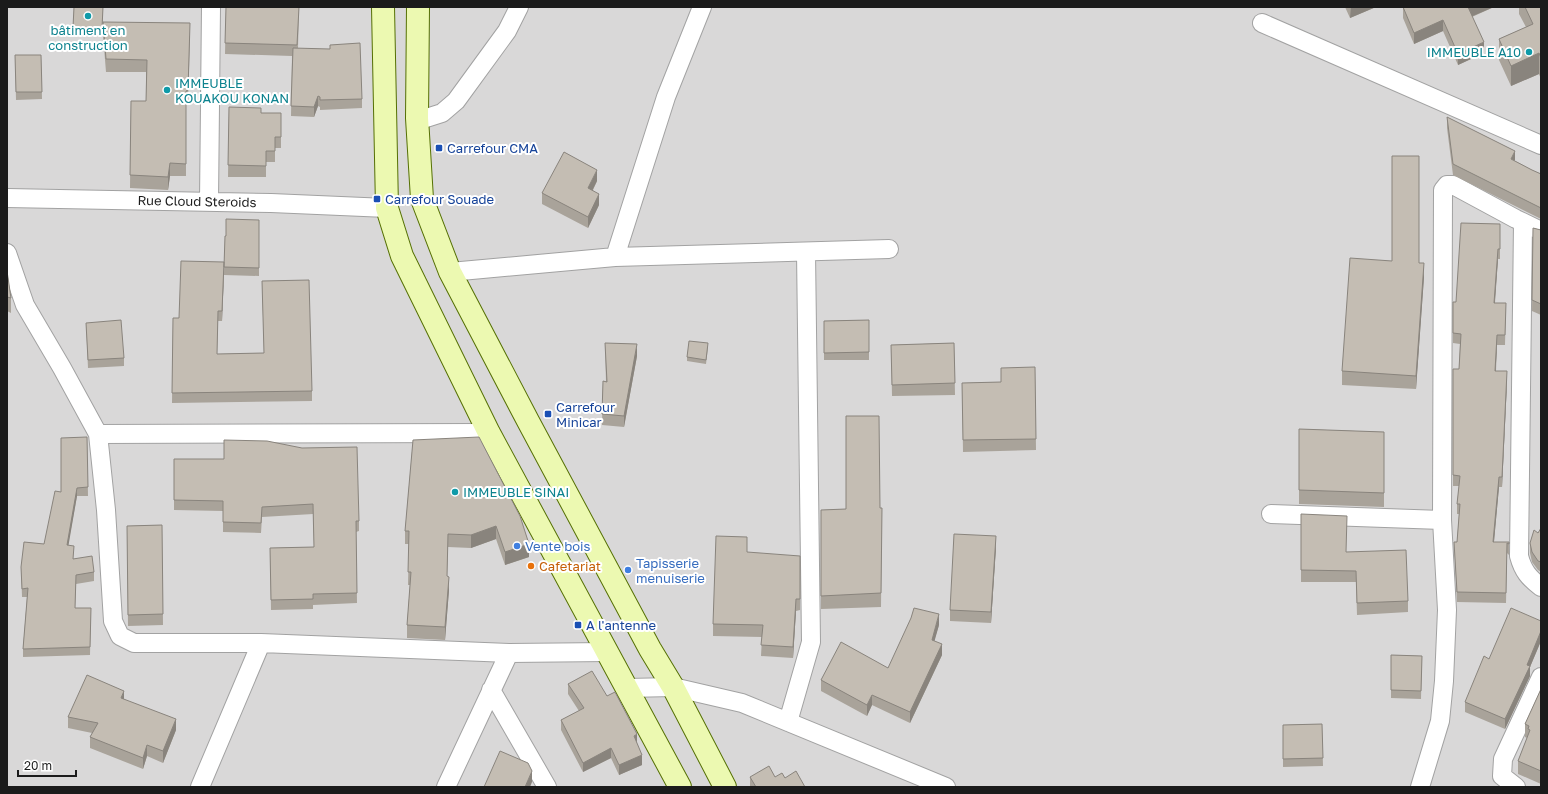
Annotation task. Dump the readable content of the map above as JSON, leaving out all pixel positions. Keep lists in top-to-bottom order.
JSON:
{
  "streets": {
    "street": ["Rue Cloud Steroids"]
  },
  "places": {
    "other": [
      "bâtiment en construction",
      "IMMEUBLE A10",
      "IMMEUBLE KOUAKOU KONAN",
      "IMMEUBLE SINAI",
      "Vente bois",
      "Cafetariat",
      "Tapisserie menuiserie"
    ],
    "transit": [
      "Carrefour CMA",
      "Carrefour Souade",
      "Carrefour Minicar",
      "A l'antenne"
    ]
  },
  "scale_bar": "20 m"
}
